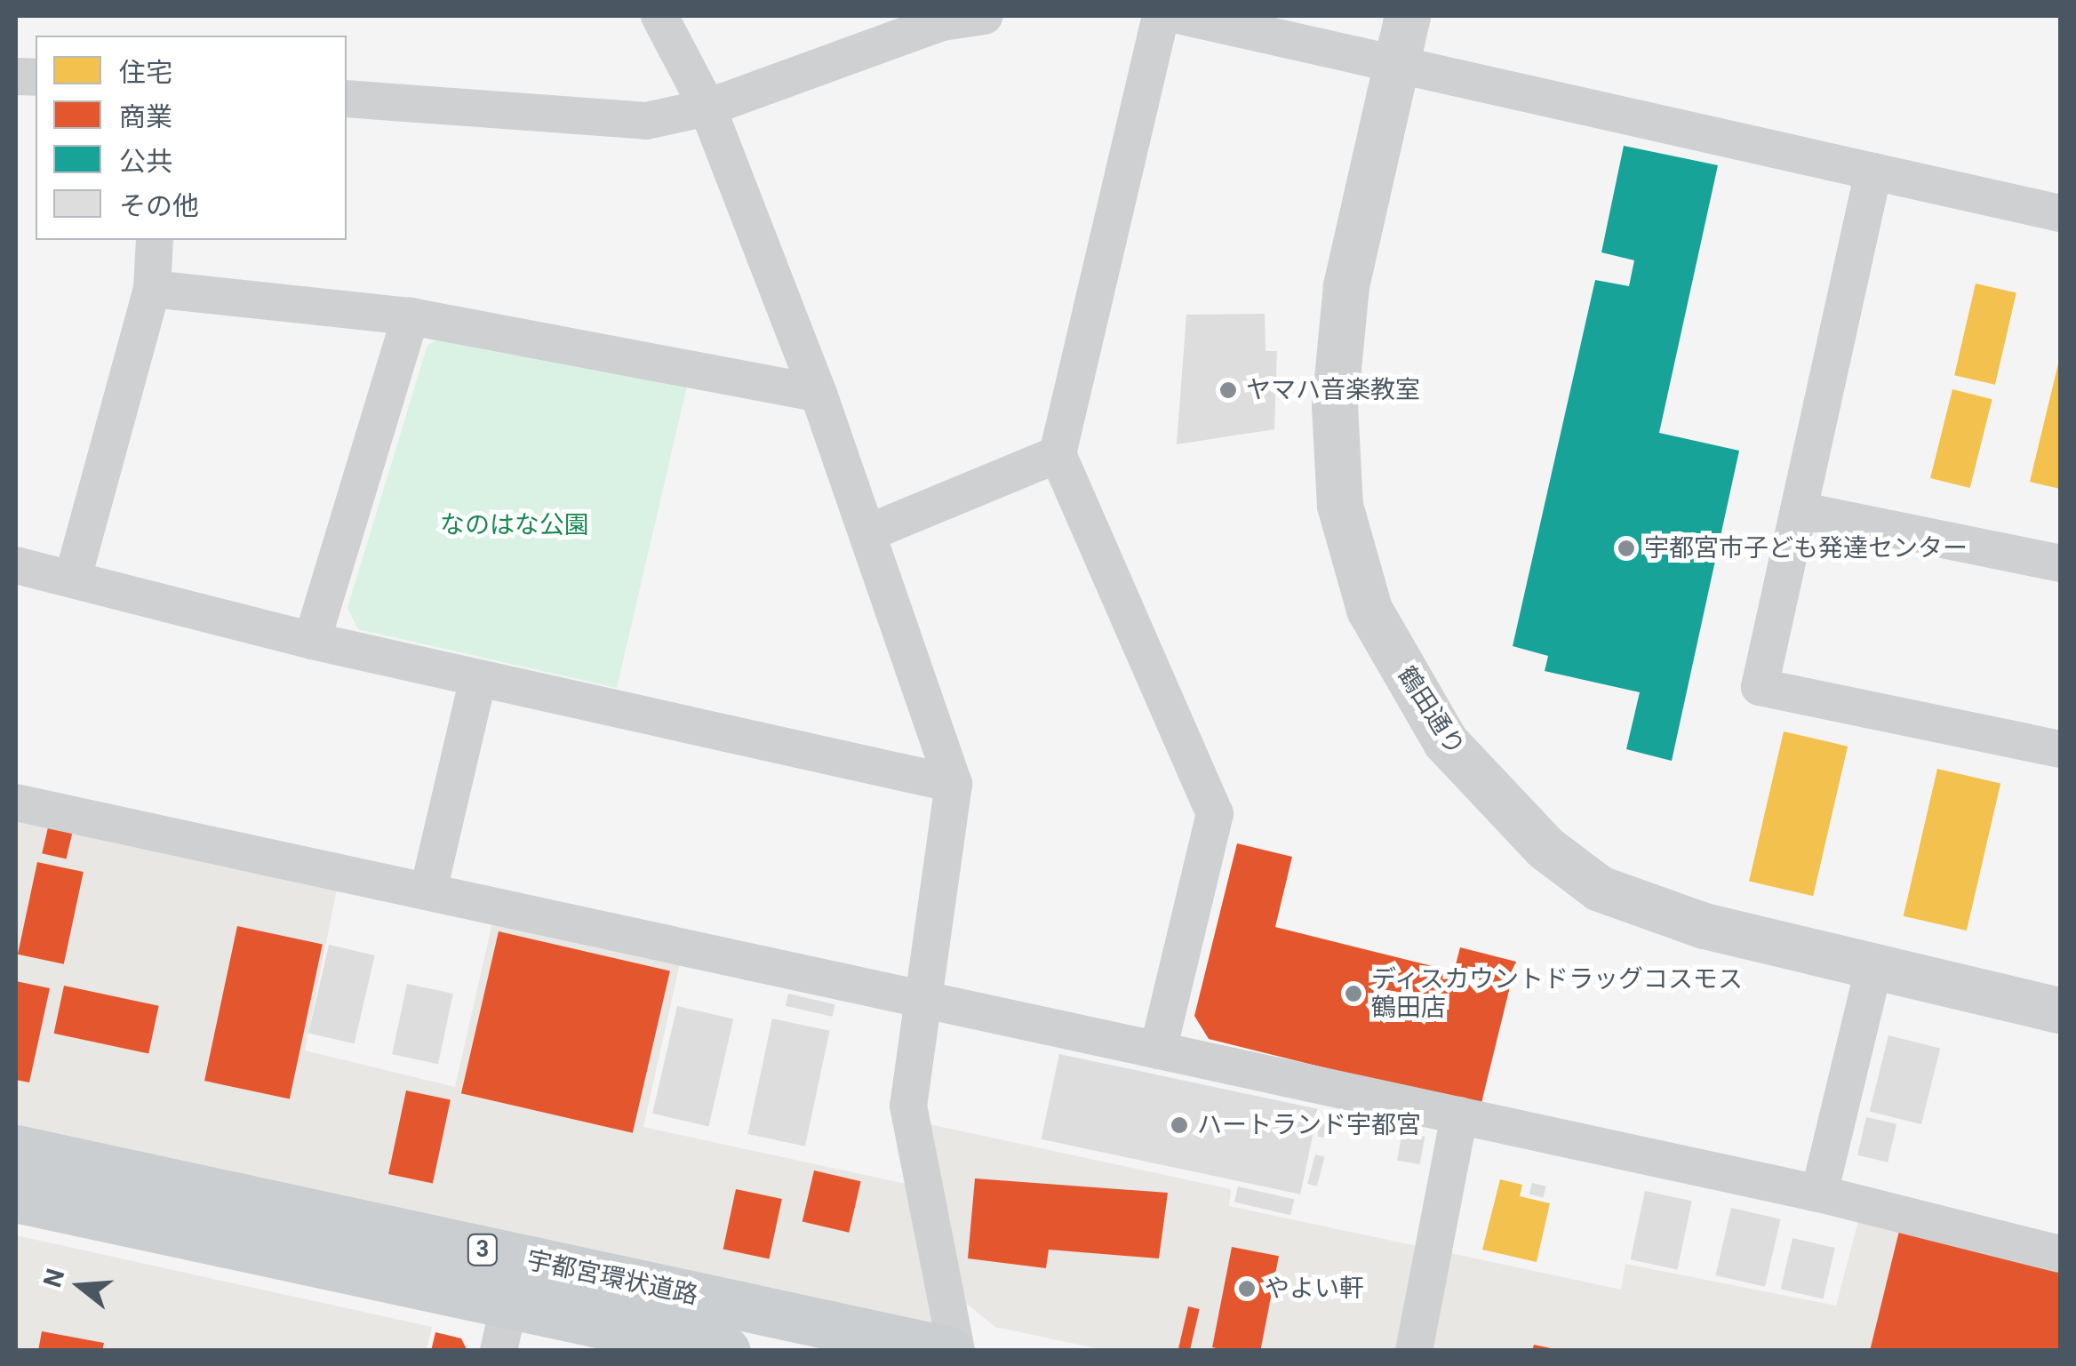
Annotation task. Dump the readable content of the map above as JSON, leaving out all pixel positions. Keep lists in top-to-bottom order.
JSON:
{
  "streets": {
    "main road": ["3", "宇都宮環状道路"],
    "street": ["鶴田通り"]
  },
  "parks": ["なのはな公園"],
  "places": [
    "ヤマハ音楽教室",
    "宇都宮市子ども発達センター",
    "ディスカウントドラッグコスモス 鶴田店",
    "ハートランド宇都宮",
    "やよい軒"
  ],
  "legend": [
    "住宅",
    "商業",
    "公共",
    "その他"
  ],
  "north": "left"
}
